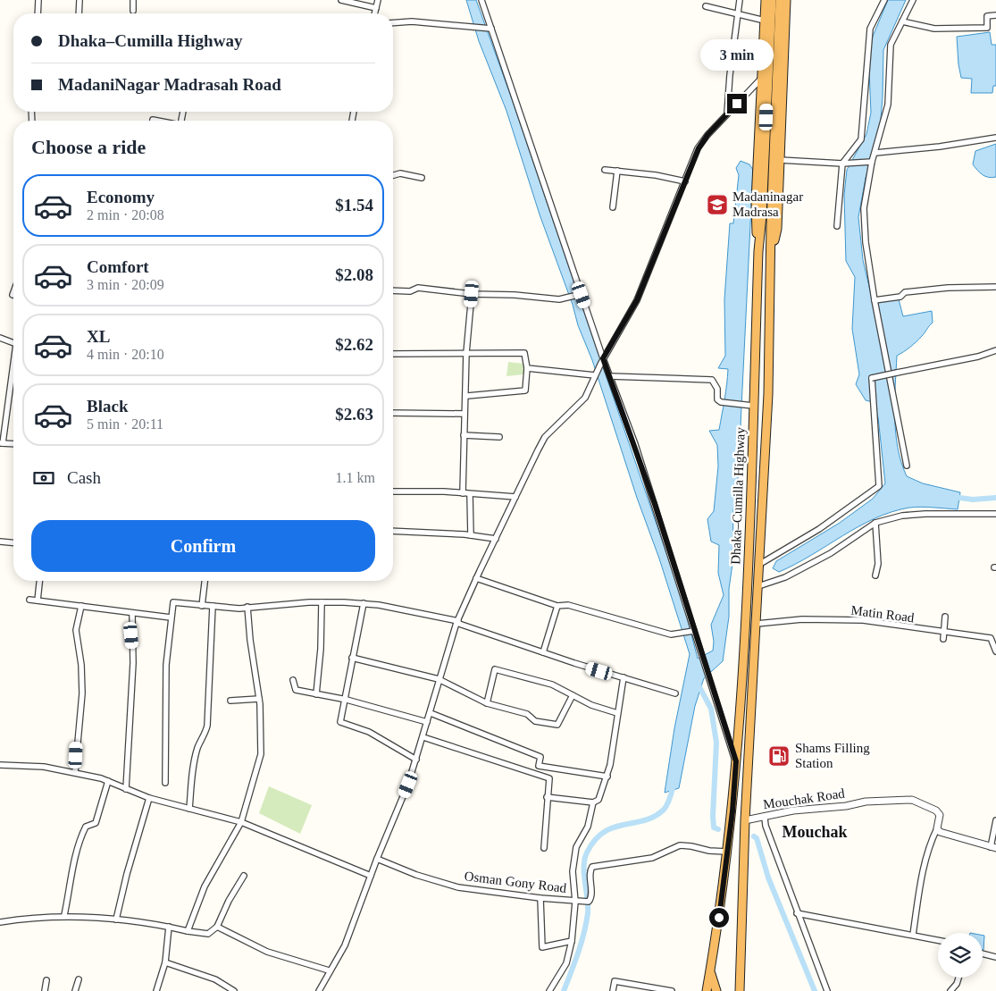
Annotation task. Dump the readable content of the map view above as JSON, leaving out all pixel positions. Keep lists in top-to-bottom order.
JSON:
{
  "streets": {
    "highway": ["Dhaka–Cumilla Highway"],
    "street": ["Matin Road", "Mouchak Road", "Osman Gony Road"]
  },
  "crossings": [
    ["Dhaka–Cumilla Highway", "Matin Road"],
    ["Dhaka–Cumilla Highway", "Mouchak Road"],
    ["Dhaka–Cumilla Highway", "Osman Gony Road"]
  ],
  "districts": ["Mouchak"],
  "places": {
    "school or university": ["Madaninagar Madrasa"],
    "fuel station": ["Shams Filling Station"]
  },
  "page": {
    "banner": ["Dhaka–Cumilla Highway", "MadaniNagar Madrasah Road"],
    "bubble": "3 min",
    "heading": "Choose a ride",
    "list": [
      {
        "name": "Economy",
        "note": "2 min · 20:08",
        "value": "$1.54"
      },
      {
        "name": "Comfort",
        "note": "3 min · 20:09",
        "value": "$2.08"
      },
      {
        "name": "XL",
        "note": "4 min · 20:10",
        "value": "$2.62"
      },
      {
        "name": "Black",
        "note": "5 min · 20:11",
        "value": "$2.63"
      }
    ],
    "pay": ["Cash", "1.1 km"],
    "buttons": "Confirm"
  }
}
